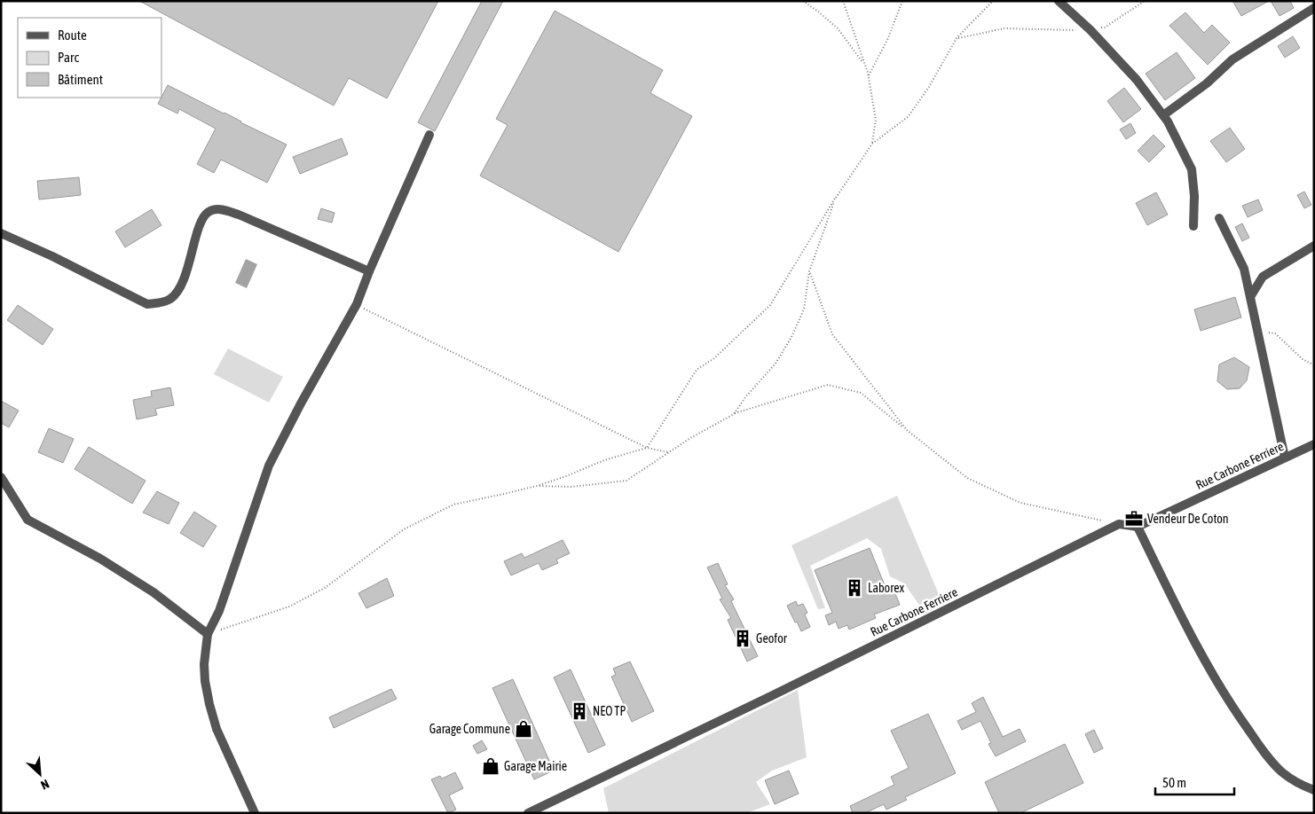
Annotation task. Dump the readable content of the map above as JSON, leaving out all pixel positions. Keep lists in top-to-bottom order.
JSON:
{
  "streets": {
    "street": ["Rue Carbone Ferriere"]
  },
  "places": {
    "office": ["Vendeur De Coton"],
    "building": ["Laborex", "Geofor", "NEO TP"],
    "shop": ["Garage Commune", "Garage Mairie"]
  },
  "legend": ["Route", "Parc", "Bâtiment"],
  "scale_bar": "50 m",
  "north": "bottom right"
}
